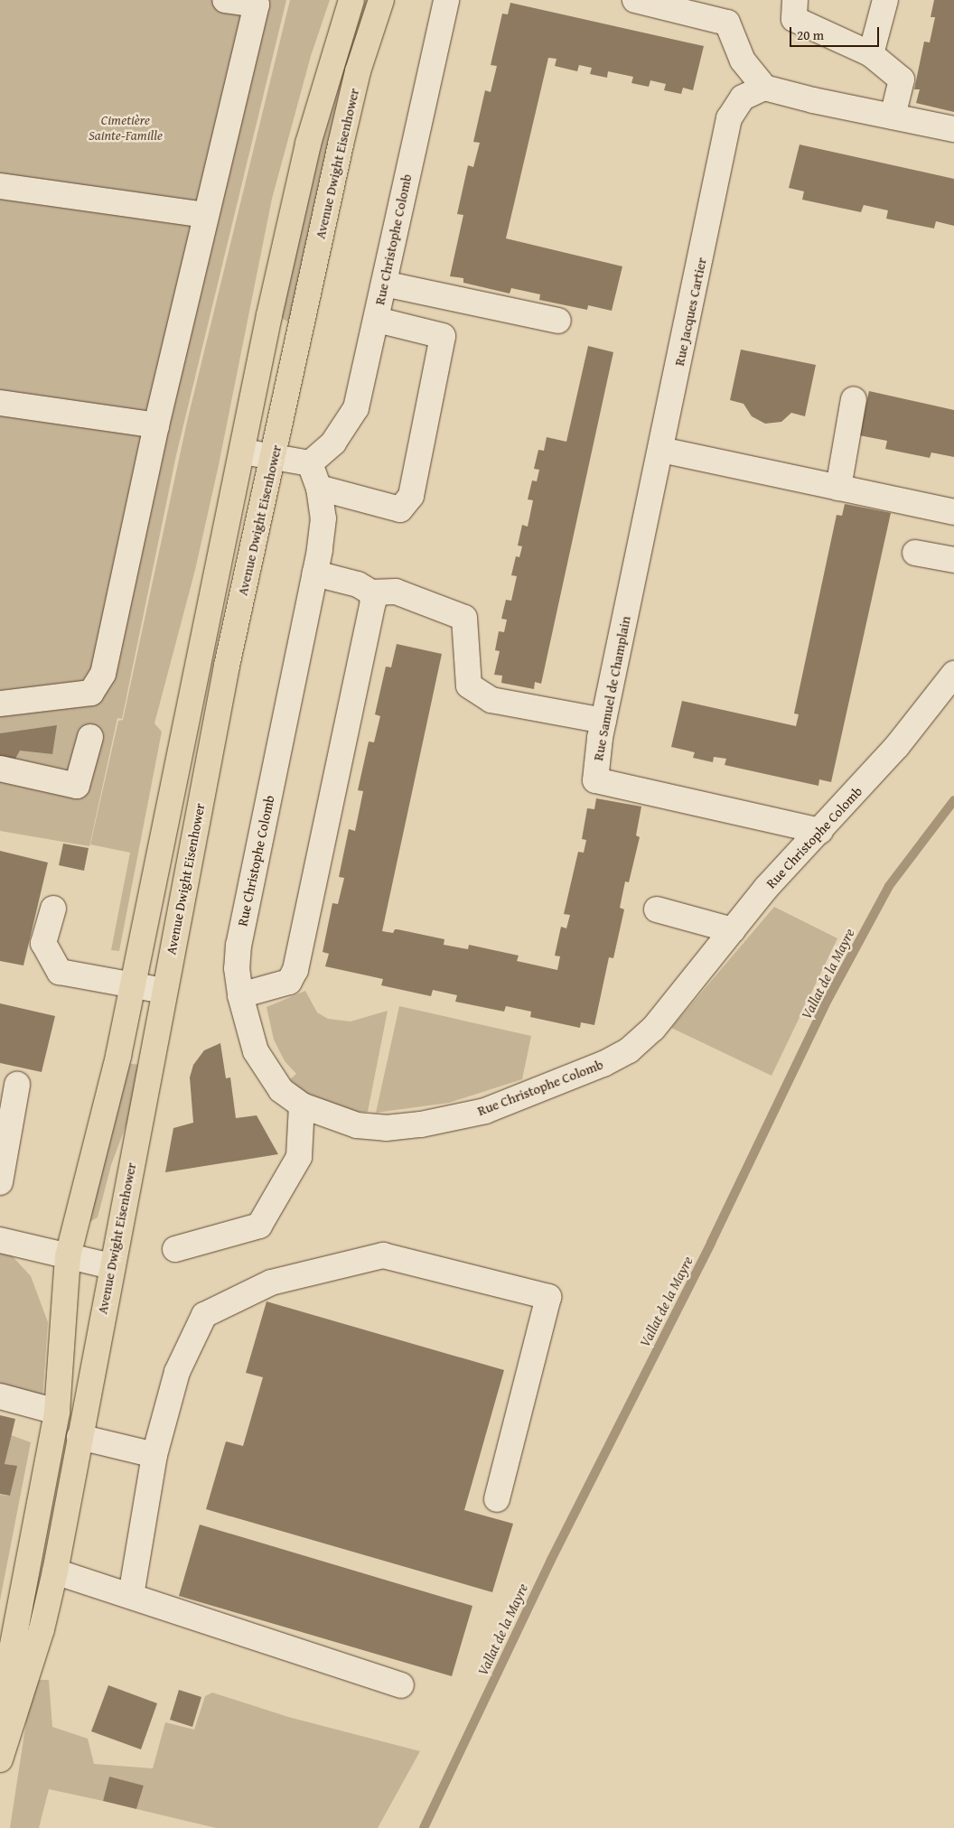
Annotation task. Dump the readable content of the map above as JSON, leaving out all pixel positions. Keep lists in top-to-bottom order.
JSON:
{
  "streets": {
    "main road": ["Avenue Dwight Eisenhower"],
    "street": ["Rue Christophe Colomb", "Rue Jacques Cartier", "Rue Samuel de Champlain"]
  },
  "crossings": [
    ["Rue Christophe Colomb", "Rue Samuel de Champlain"],
    ["Rue Jacques Cartier", "Rue Samuel de Champlain"]
  ],
  "water": ["Vallat de la Mayre"],
  "parks": ["Cimetière Sainte-Famille"],
  "scale_bar": "20 m"
}
